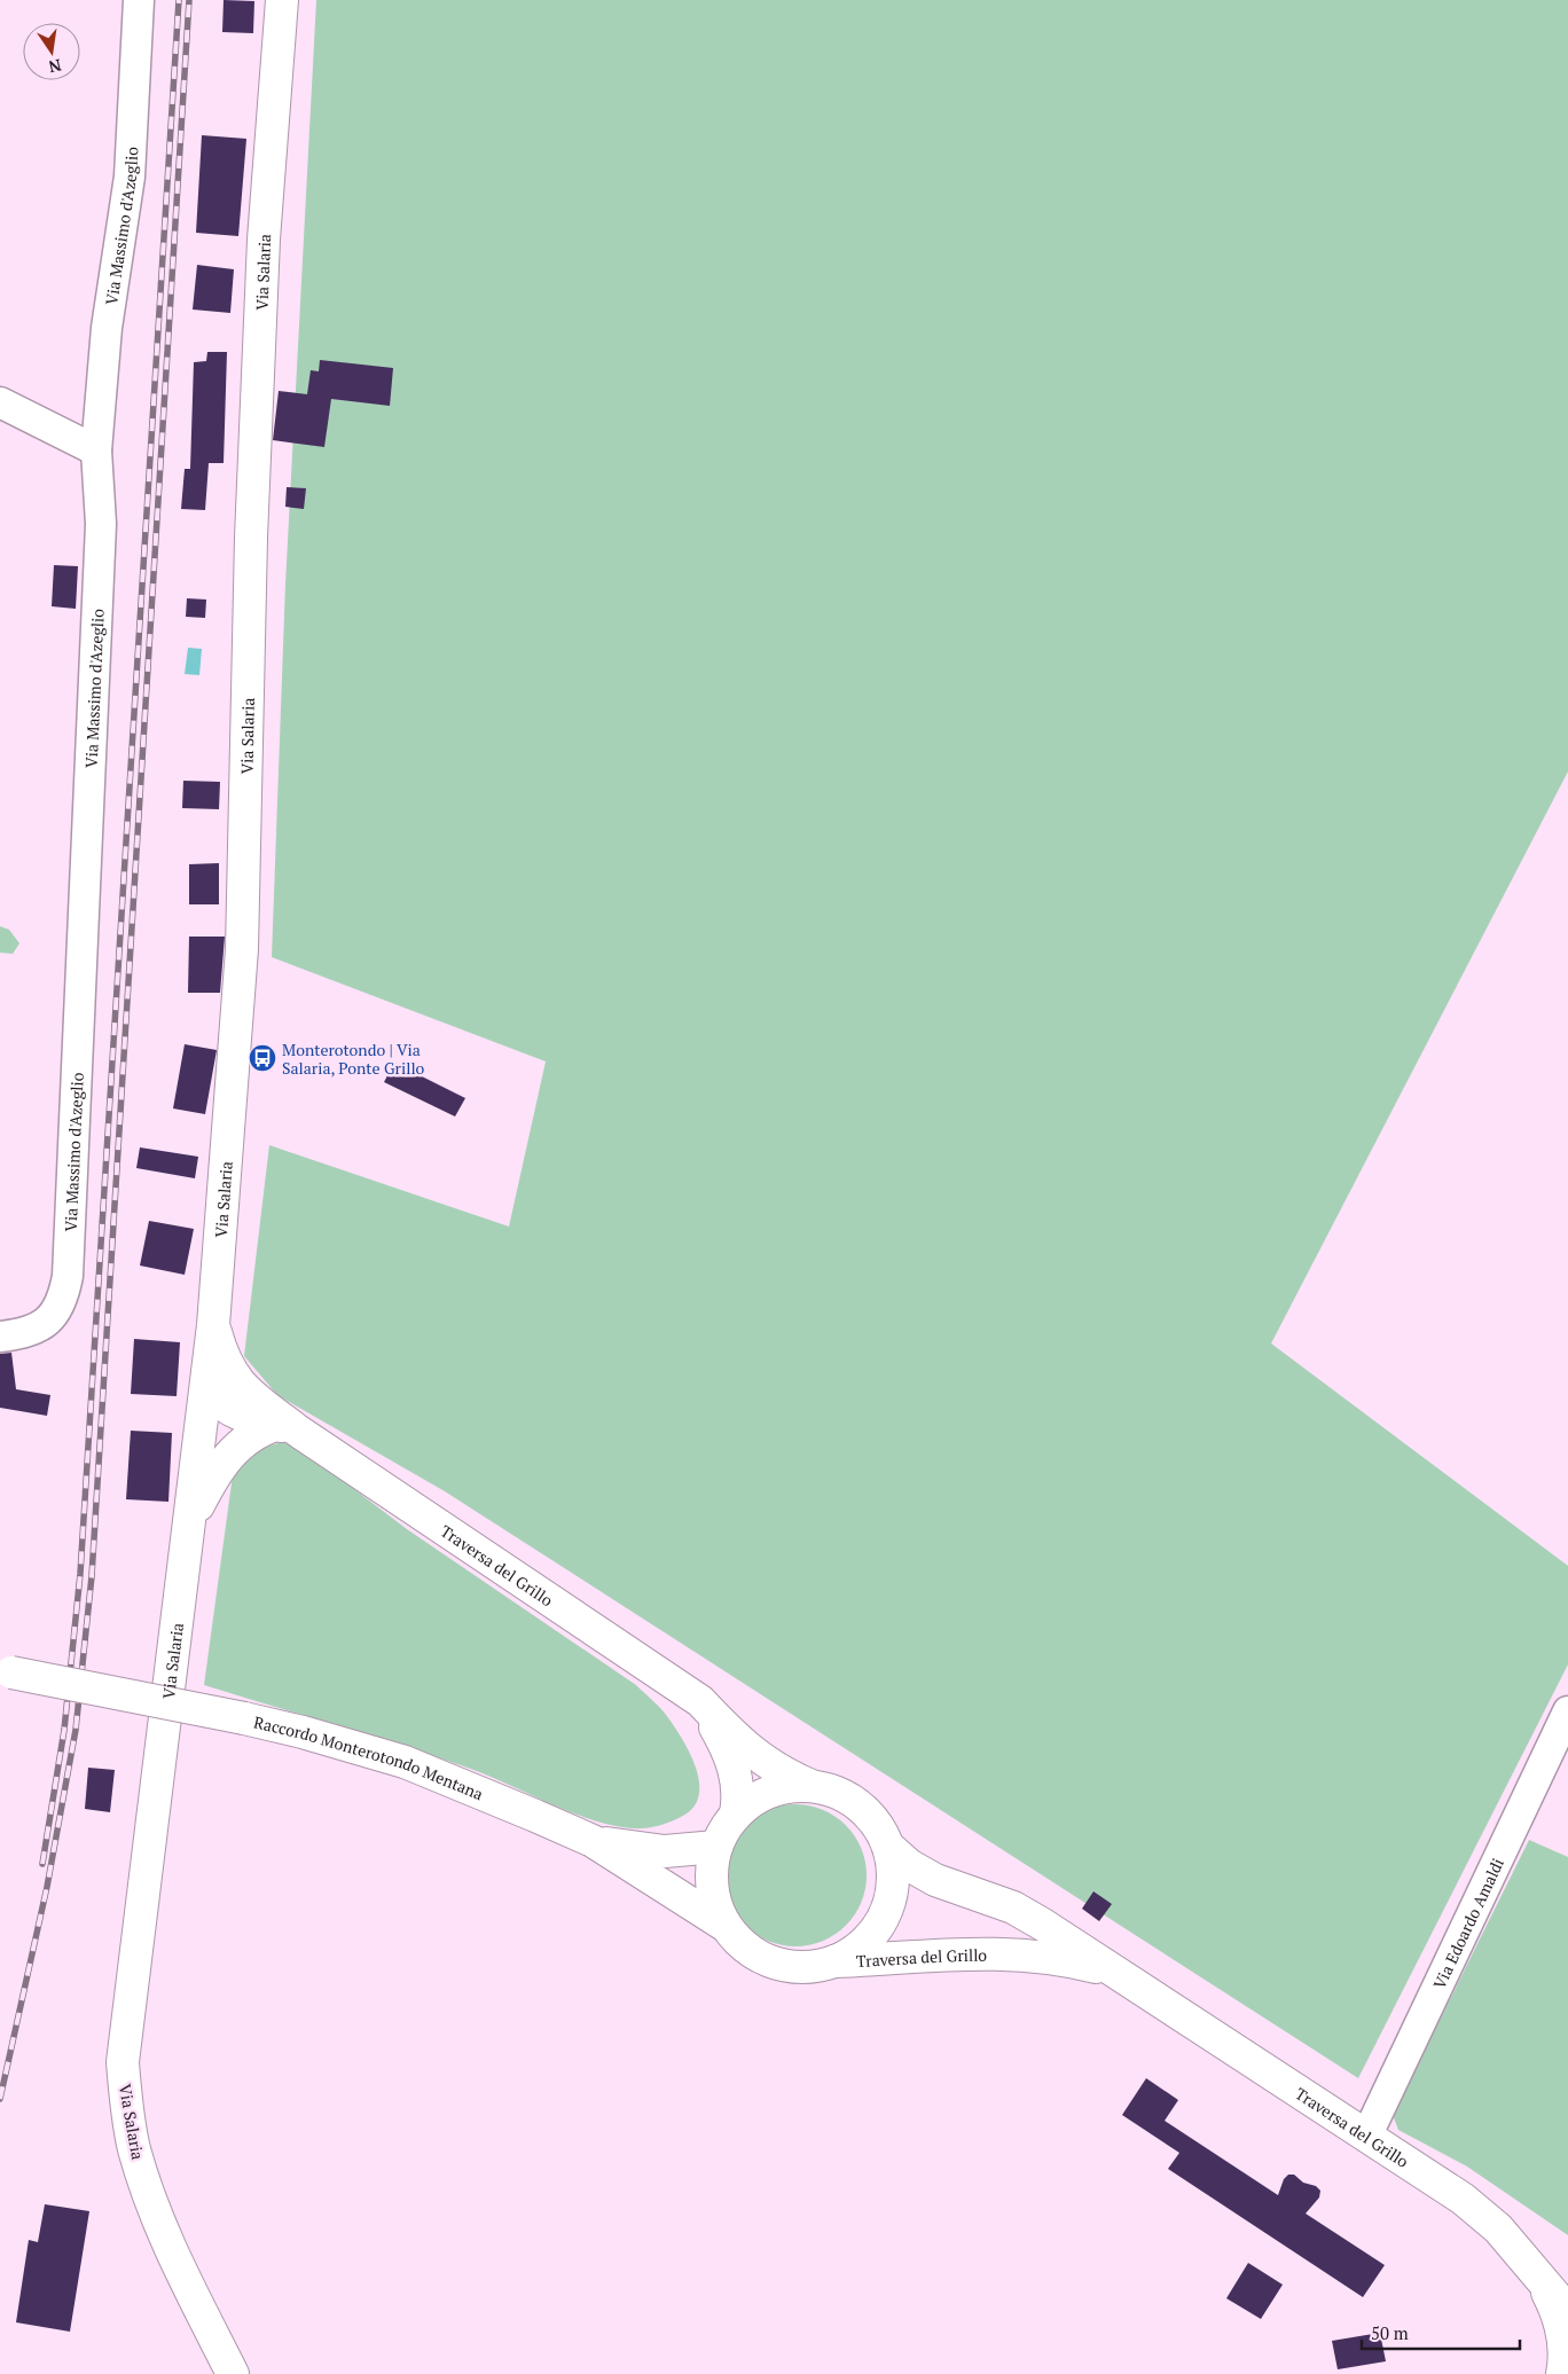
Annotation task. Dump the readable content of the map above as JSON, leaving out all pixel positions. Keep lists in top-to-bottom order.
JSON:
{
  "streets": {
    "main road": ["Via Salaria", "Traversa del Grillo", "Raccordo Monterotondo Mentana"],
    "street": ["Via Massimo d'Azeglio", "Via Edoardo Amaldi"]
  },
  "crossings": [
    ["Traversa del Grillo", "Raccordo Monterotondo Mentana"],
    ["Traversa del Grillo", "Via Edoardo Amaldi"]
  ],
  "places": {
    "bus stop": ["Monterotondo | Via Salaria, Ponte Grillo"]
  },
  "scale_bar": "50 m",
  "north": "bottom"
}
